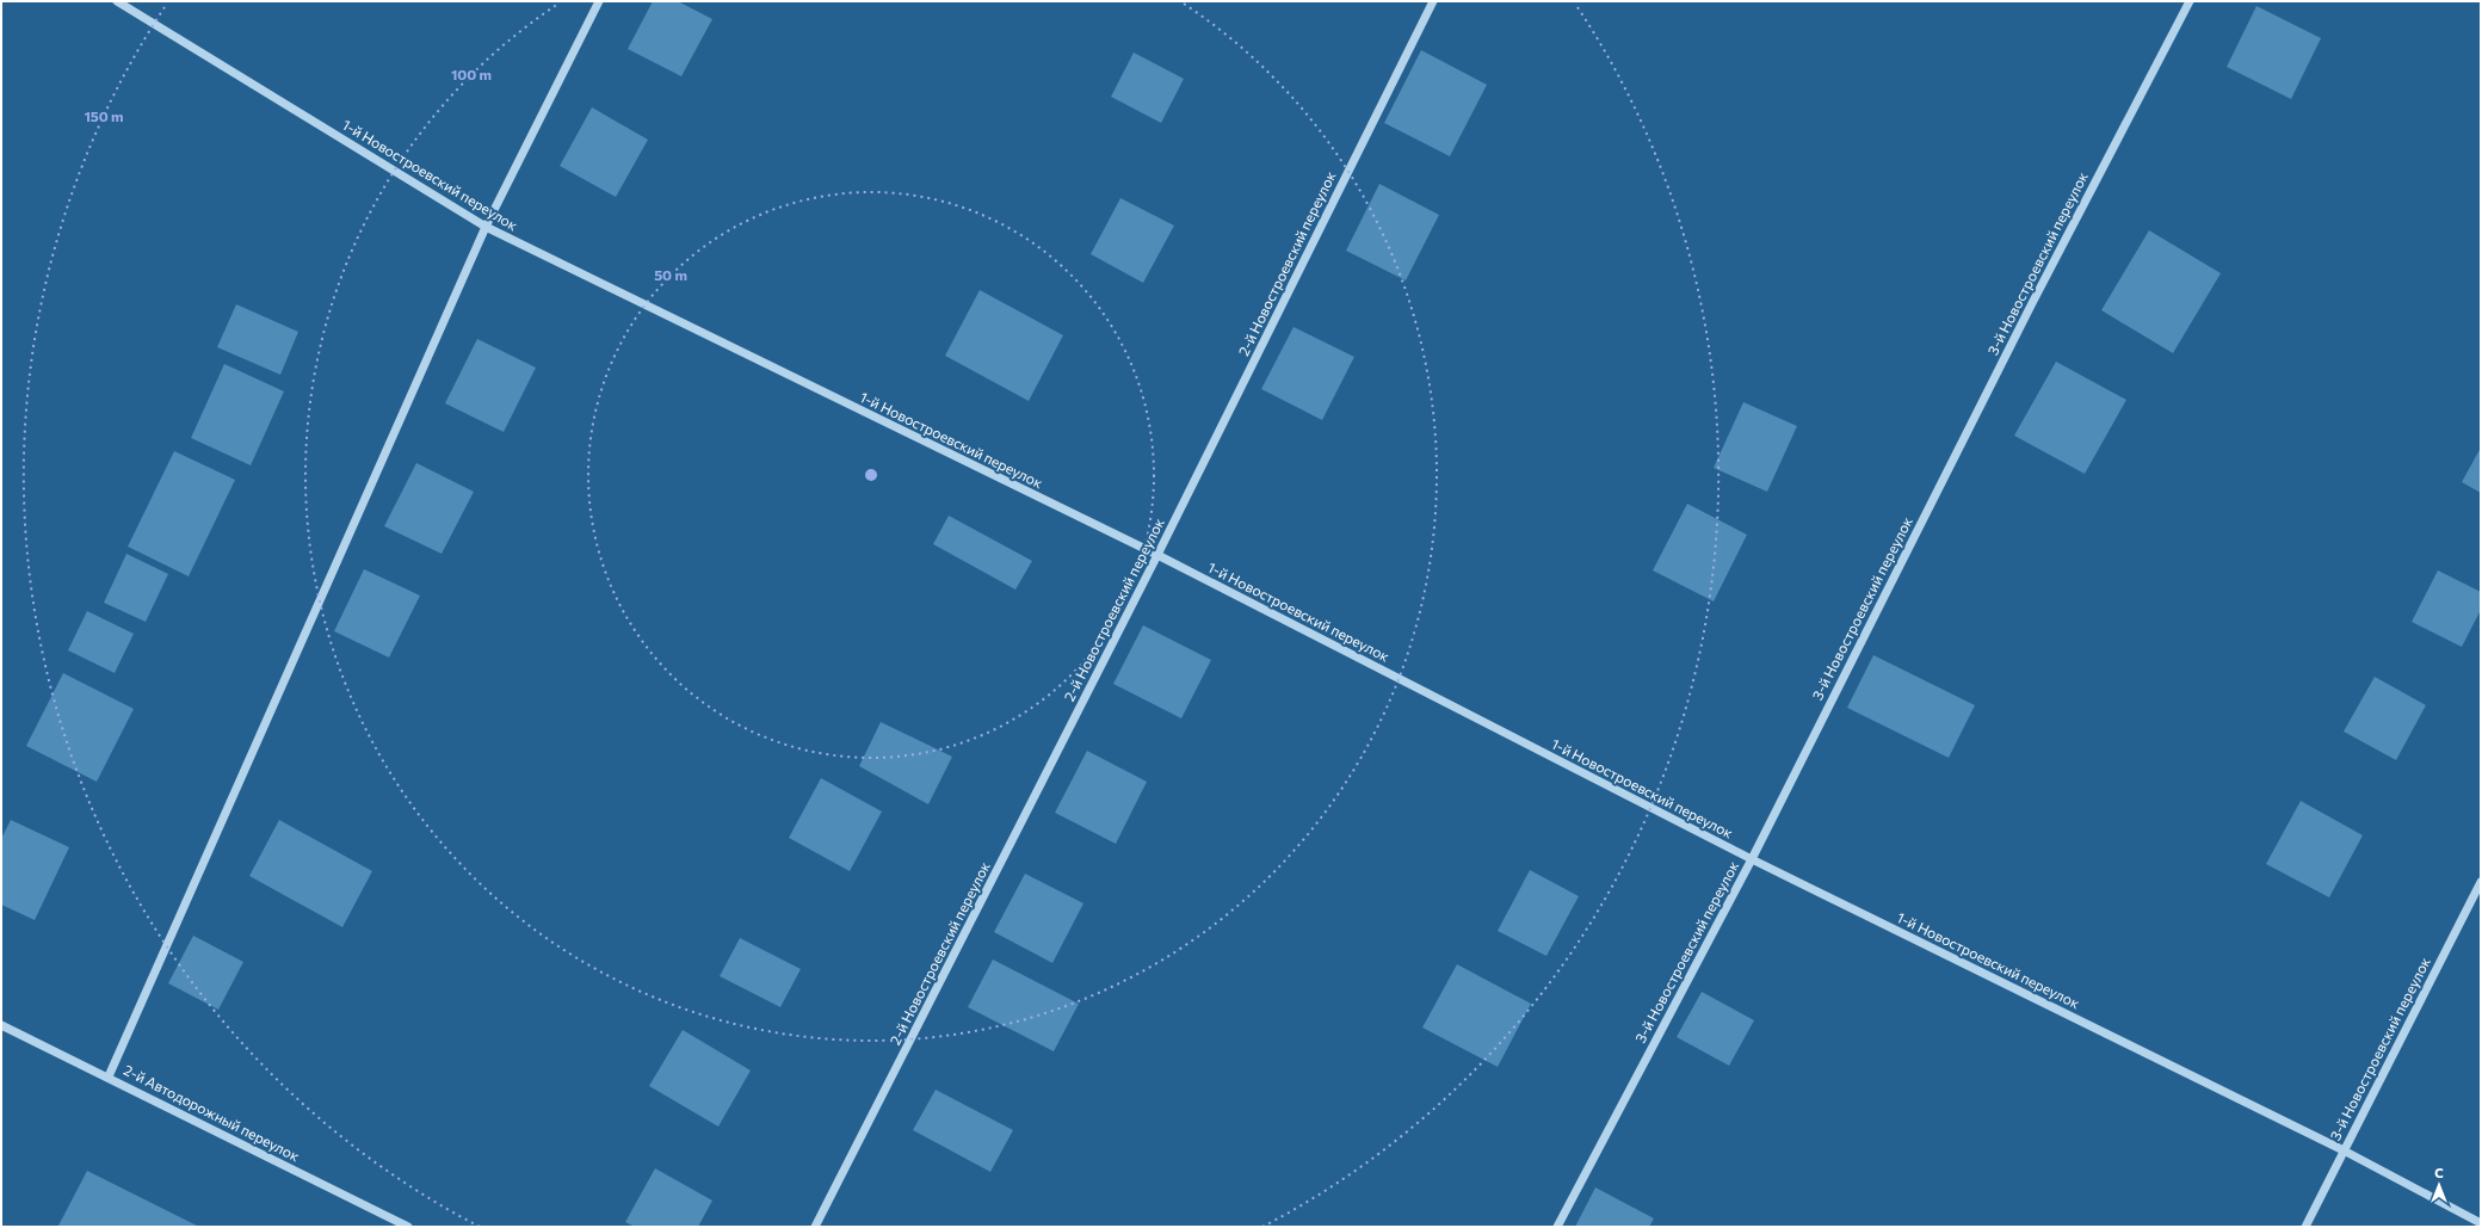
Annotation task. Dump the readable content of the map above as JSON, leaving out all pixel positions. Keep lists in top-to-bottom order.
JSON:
{
  "streets": {
    "street": [
      "1-й Новостроевский переулок",
      "2-й Новостроевский переулок",
      "3-й Новостроевский переулок",
      "2-й Автодорожный переулок"
    ]
  },
  "crossings": [
    ["1-й Новостроевский переулок", "2-й Новостроевский переулок"],
    ["1-й Новостроевский переулок", "3-й Новостроевский переулок"]
  ],
  "north": "top",
  "rings": ["100 m", "150 m", "50 m"]
}
